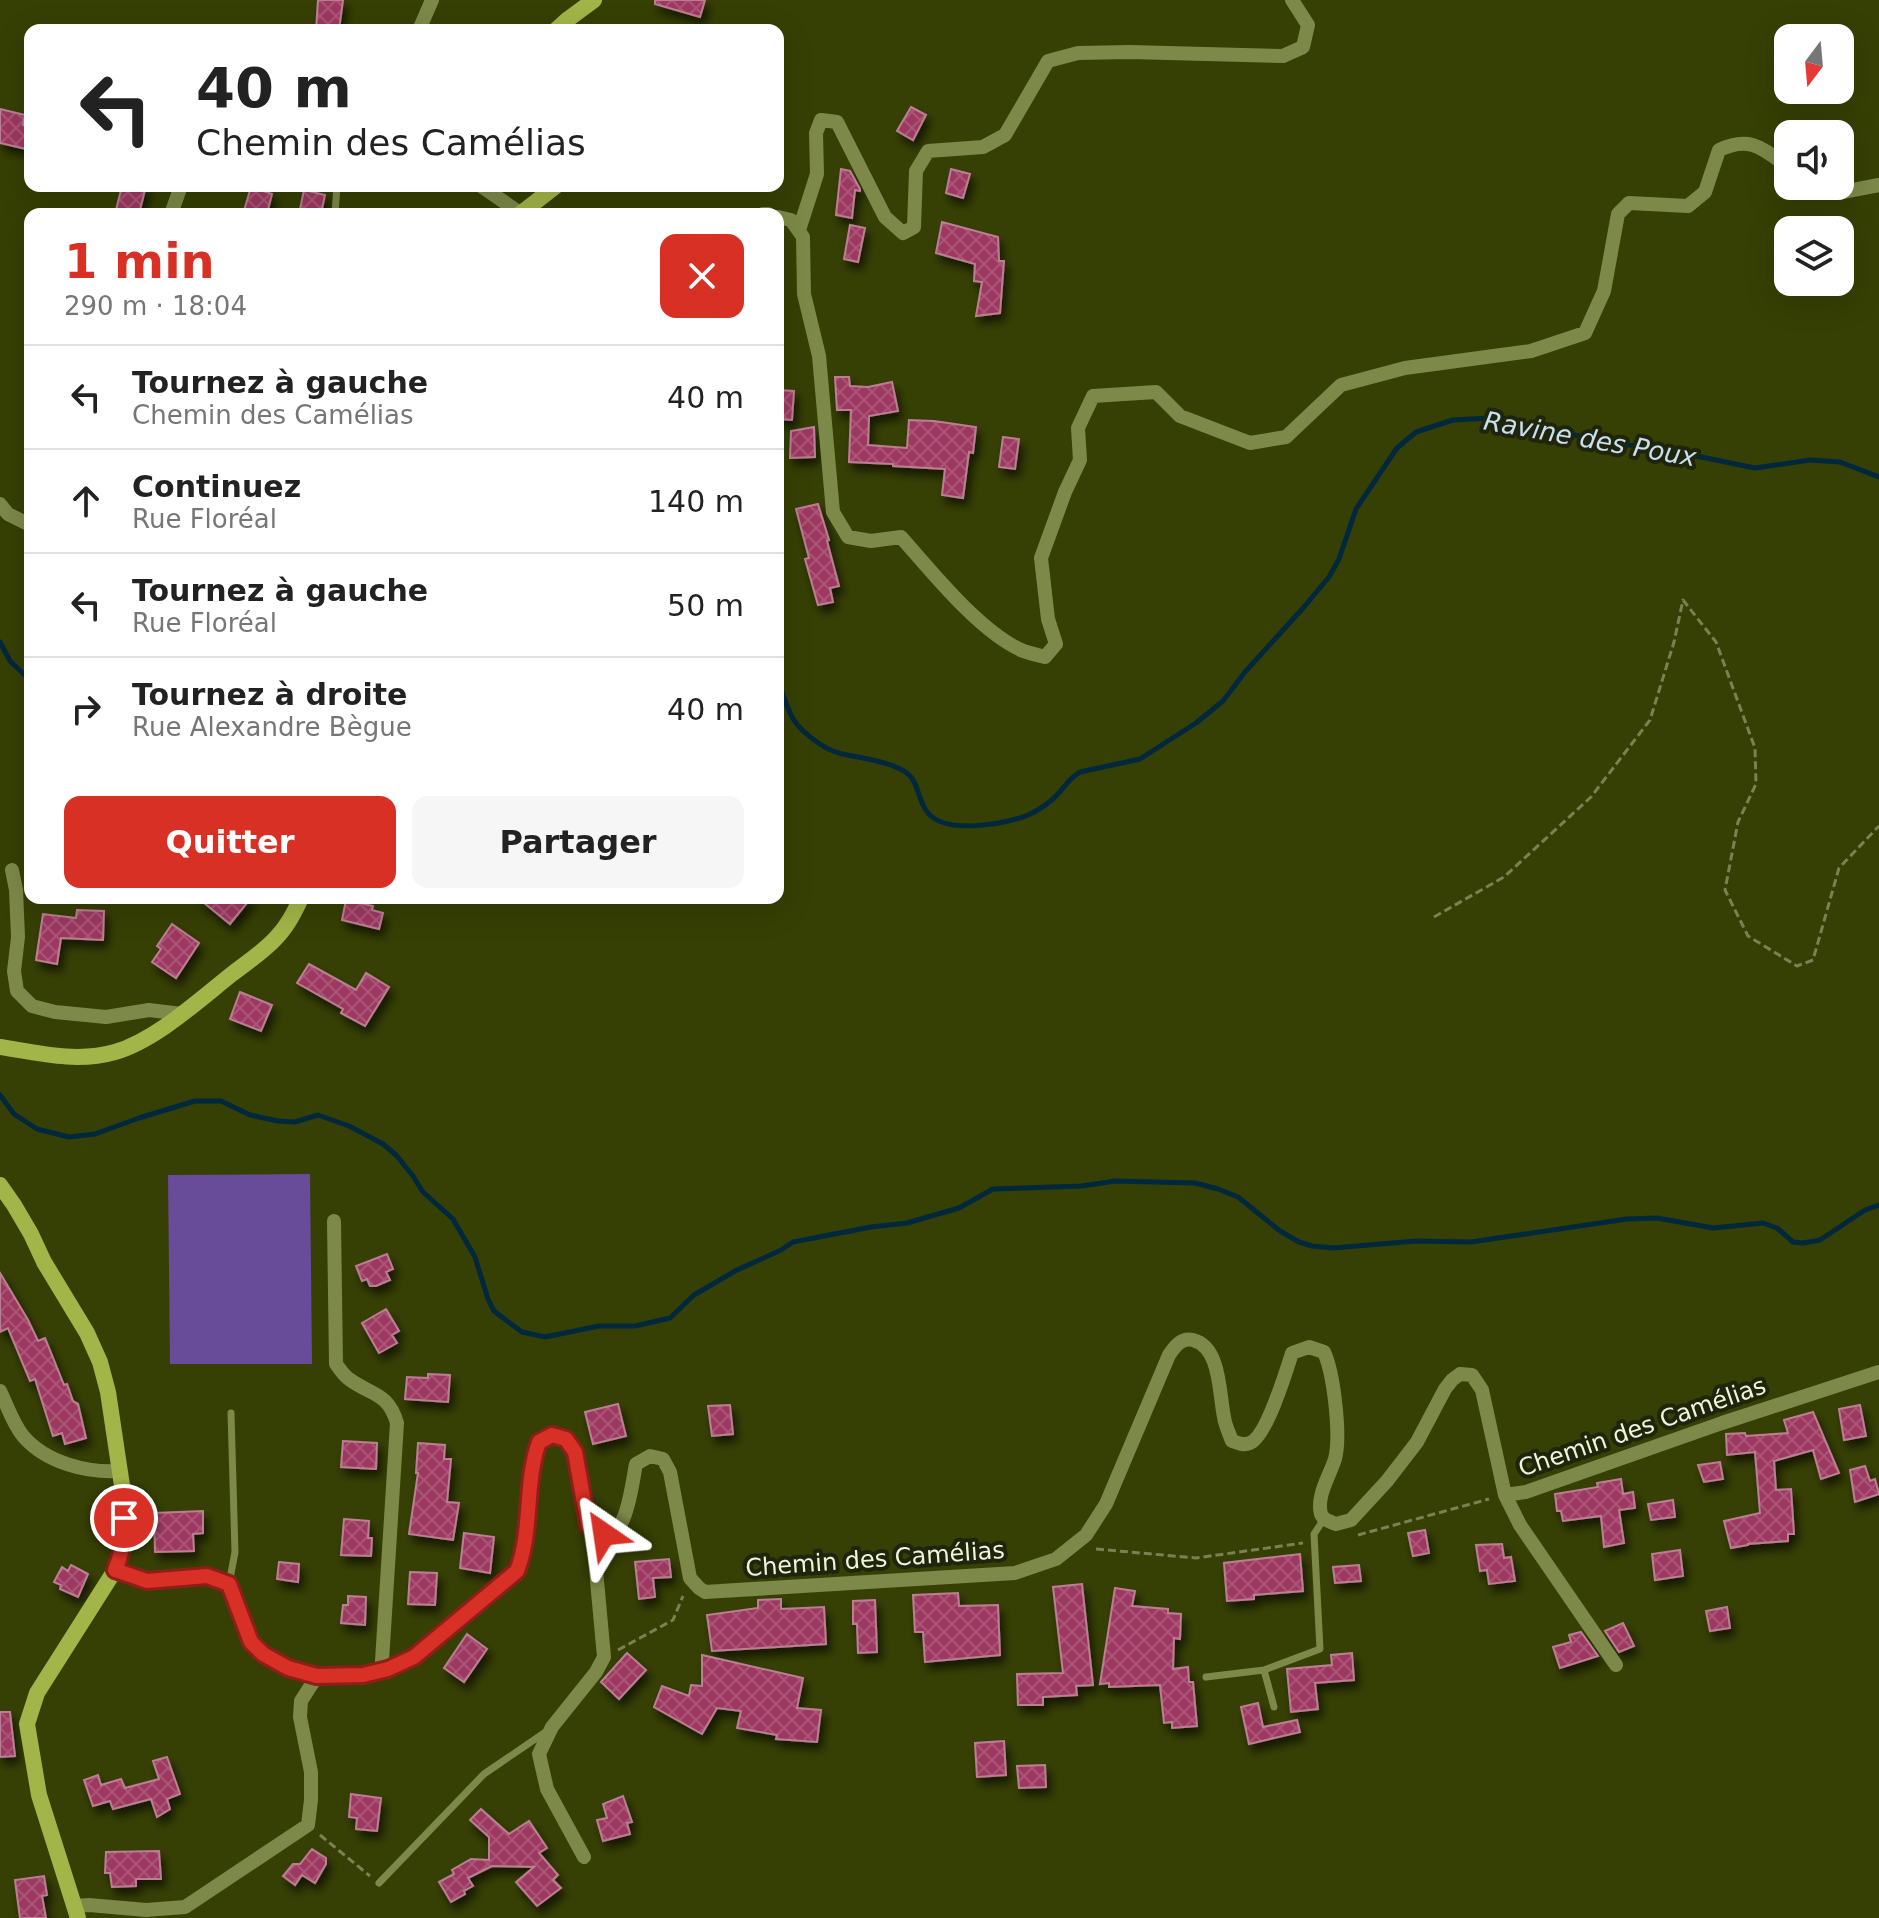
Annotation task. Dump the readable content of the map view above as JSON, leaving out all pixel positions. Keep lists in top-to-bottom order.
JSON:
{
  "streets": {
    "street": ["Chemin des Camélias"]
  },
  "water": ["Ravine des Poux"],
  "north": "bottom",
  "page": {
    "turn": ["40 m", "Chemin des Camélias"],
    "heading": ["1 min", "290 m · 18:04"],
    "list": [
      {
        "name": "Tournez à gauche",
        "note": "Chemin des Camélias",
        "value": "40 m"
      },
      {
        "name": "Continuez",
        "note": "Rue Floréal",
        "value": "140 m"
      },
      {
        "name": "Tournez à gauche",
        "note": "Rue Floréal",
        "value": "50 m"
      },
      {
        "name": "Tournez à droite",
        "note": "Rue Alexandre Bègue",
        "value": "40 m"
      }
    ],
    "buttons": ["Quitter", "Partager"]
  }
}
